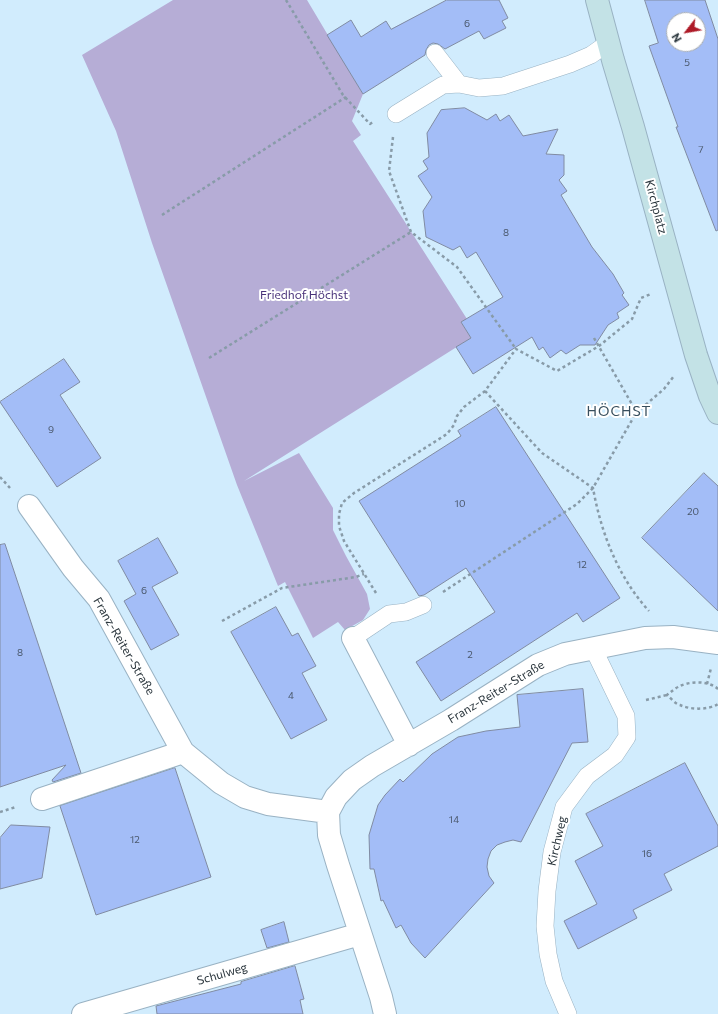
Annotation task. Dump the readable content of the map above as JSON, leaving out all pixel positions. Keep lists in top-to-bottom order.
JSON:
{
  "streets": {
    "main road": ["Kirchplatz"],
    "street": ["Franz-Reiter-Straße", "Schulweg"],
    "lane": ["Kirchweg"]
  },
  "crossings": [
    ["Franz-Reiter-Straße", "Kirchweg"]
  ],
  "districts": ["HÖCHST"],
  "parks": ["Friedhof Höchst"],
  "house_numbers": [
    "6",
    "5",
    "7",
    "8",
    "9",
    "10",
    "20",
    "12",
    "6",
    "8",
    "2",
    "4",
    "14",
    "12",
    "16"
  ],
  "north": "bottom left"
}
